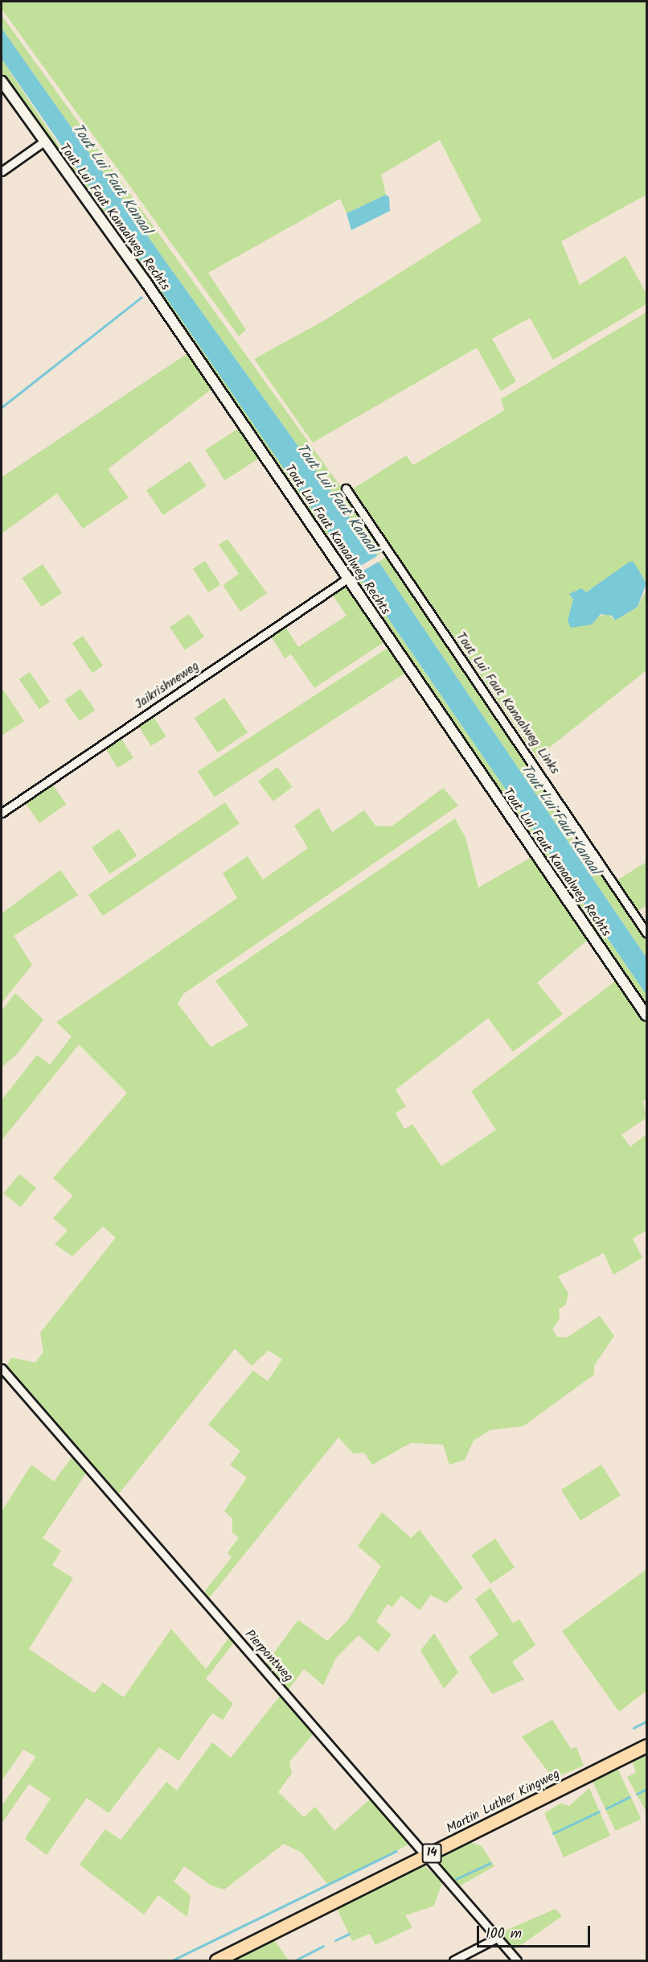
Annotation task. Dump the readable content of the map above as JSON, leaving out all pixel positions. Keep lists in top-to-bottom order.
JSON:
{
  "streets": {
    "main road": ["Martin Luther Kingweg", "14"],
    "street": [
      "Tout Lui Faut Kanaalweg Rechts",
      "Jaikrishneweg",
      "Tout Lui Faut Kanaalweg Links",
      "Pierpontweg"
    ]
  },
  "crossings": [
    ["Tout Lui Faut Kanaalweg Rechts", "Jaikrishneweg"],
    ["Pierpontweg", "Martin Luther Kingweg"]
  ],
  "water": ["Tout Lui Faut Kanaal"],
  "scale_bar": "100 m"
}
